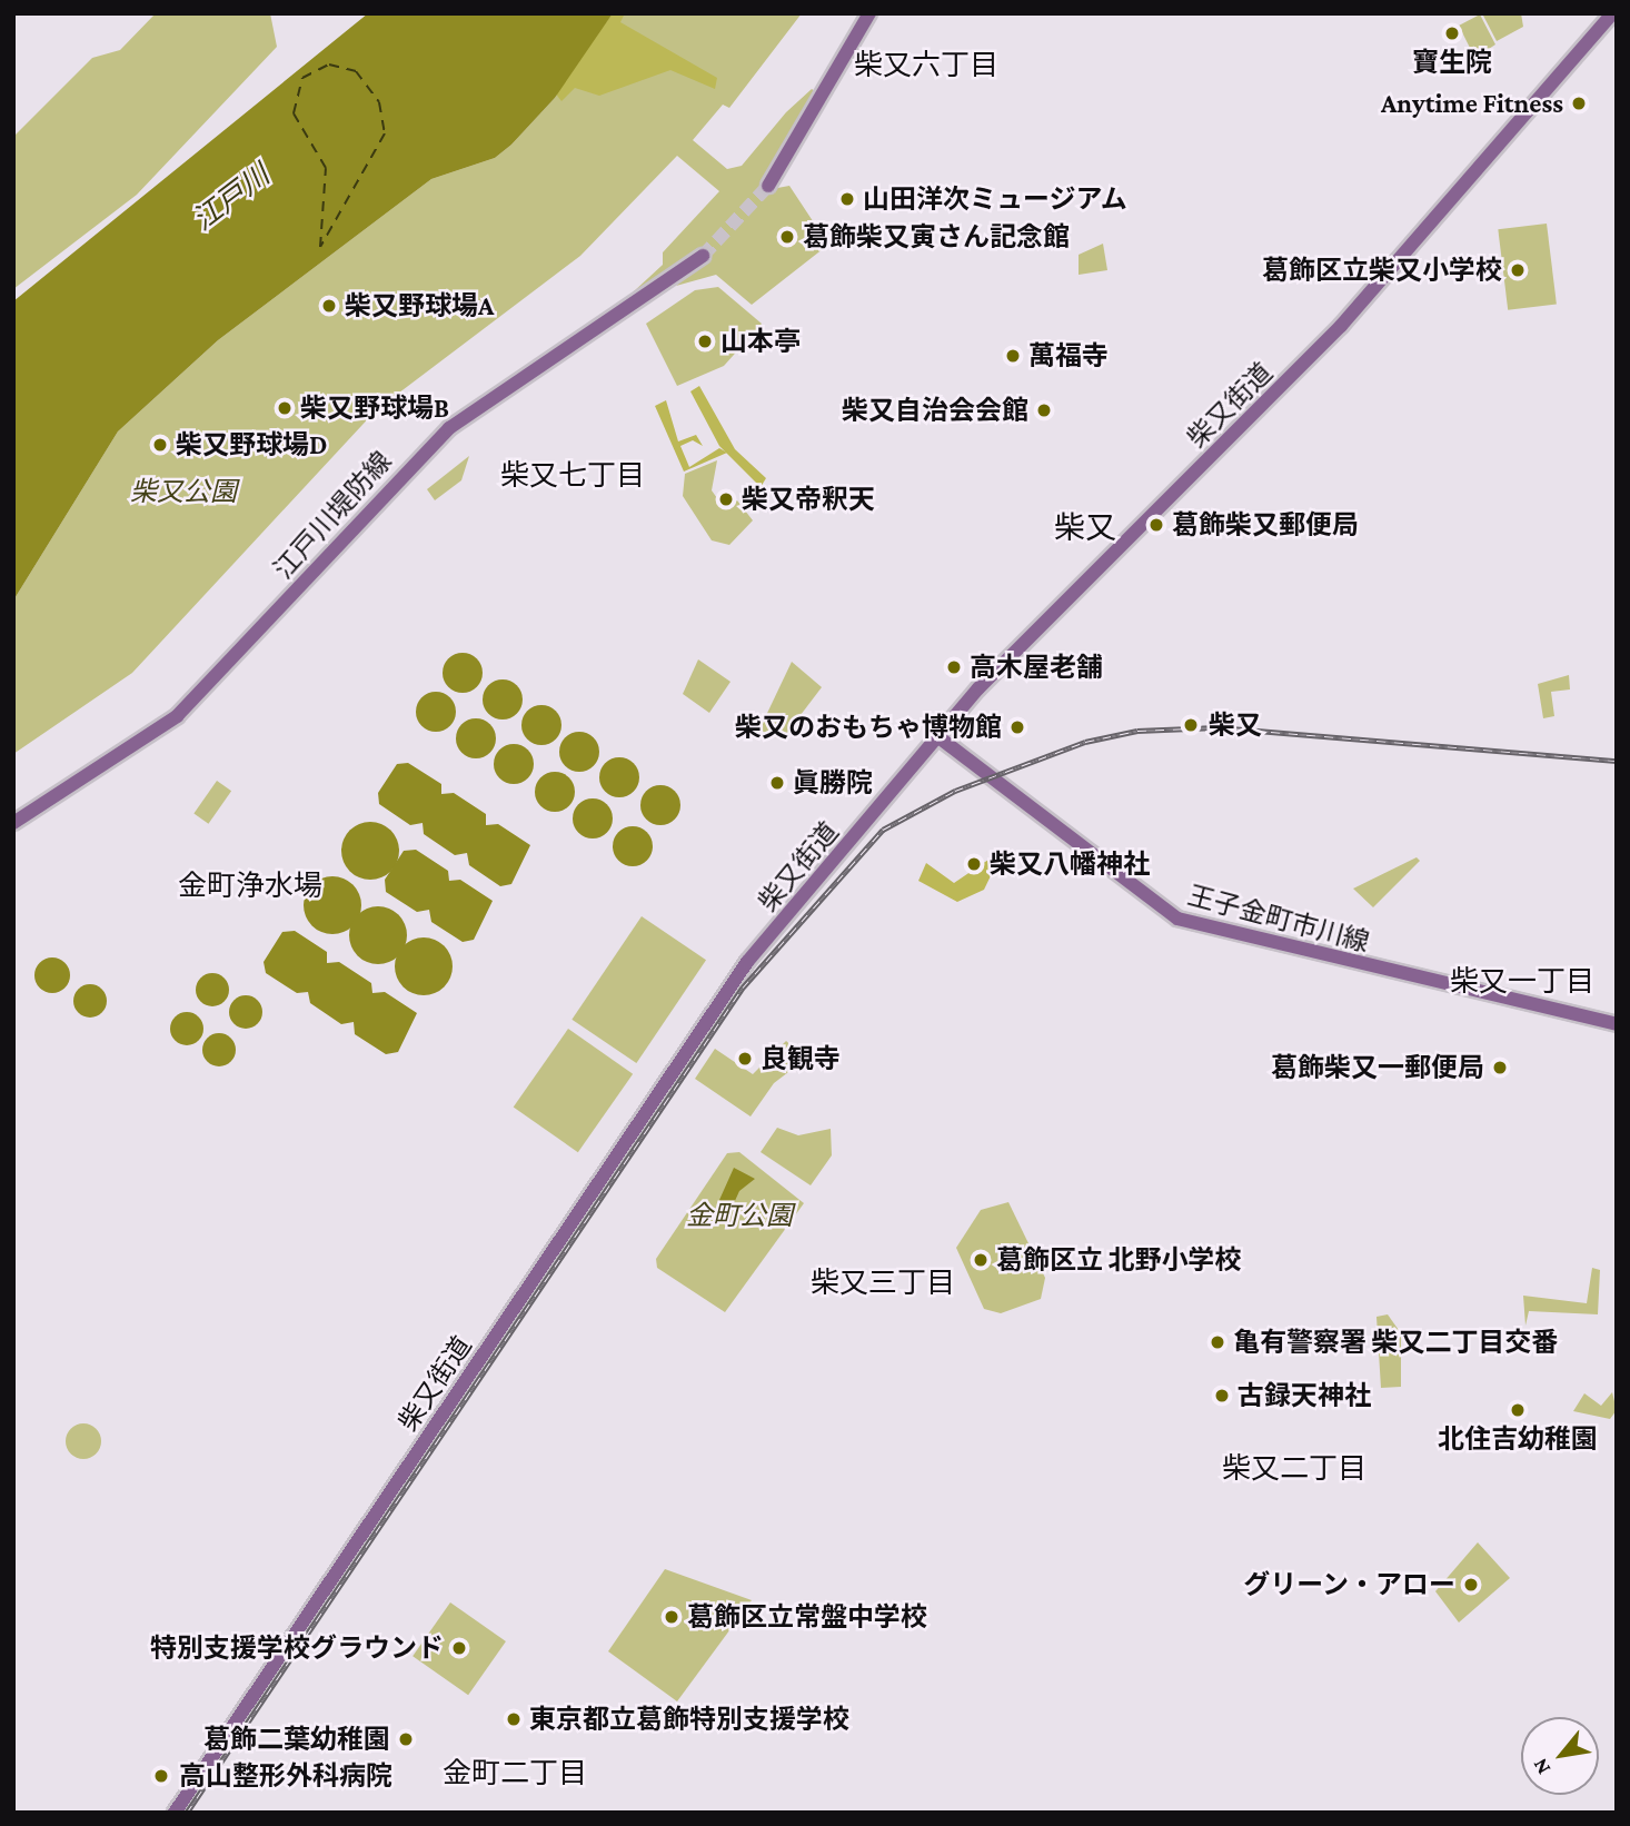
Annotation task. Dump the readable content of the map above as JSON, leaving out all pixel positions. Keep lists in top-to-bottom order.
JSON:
{
  "streets": {
    "main road": ["柴又街道", "江戸川堤防線", "王子金町市川線"]
  },
  "crossings": [
    ["柴又街道", "王子金町市川線"]
  ],
  "districts": [
    "柴又六丁目",
    "柴又七丁目",
    "柴又",
    "金町浄水場",
    "柴又一丁目",
    "柴又三丁目",
    "柴又二丁目",
    "金町二丁目"
  ],
  "water": ["江戸川"],
  "parks": ["柴又公園", "金町公園"],
  "places": [
    "寶生院",
    "Anytime Fitness",
    "山田洋次ミュージアム",
    "葛飾柴又寅さん記念館",
    "葛飾区立柴又小学校",
    "柴又野球場A",
    "山本亭",
    "萬福寺",
    "柴又野球場B",
    "柴又自治会会館",
    "柴又野球場D",
    "柴又帝釈天",
    "葛飾柴又郵便局",
    "高木屋老舗",
    "柴又",
    "柴又のおもちゃ博物館",
    "眞勝院",
    "柴又八幡神社",
    "良観寺",
    "葛飾柴又一郵便局",
    "葛飾区立 北野小学校",
    "亀有警察署 柴又二丁目交番",
    "古録天神社",
    "北住吉幼稚園",
    "グリーン・アロー",
    "葛飾区立常盤中学校",
    "特別支援学校グラウンド",
    "東京都立葛飾特別支援学校",
    "葛飾二葉幼稚園",
    "高山整形外科病院"
  ],
  "north": "bottom left"
}
